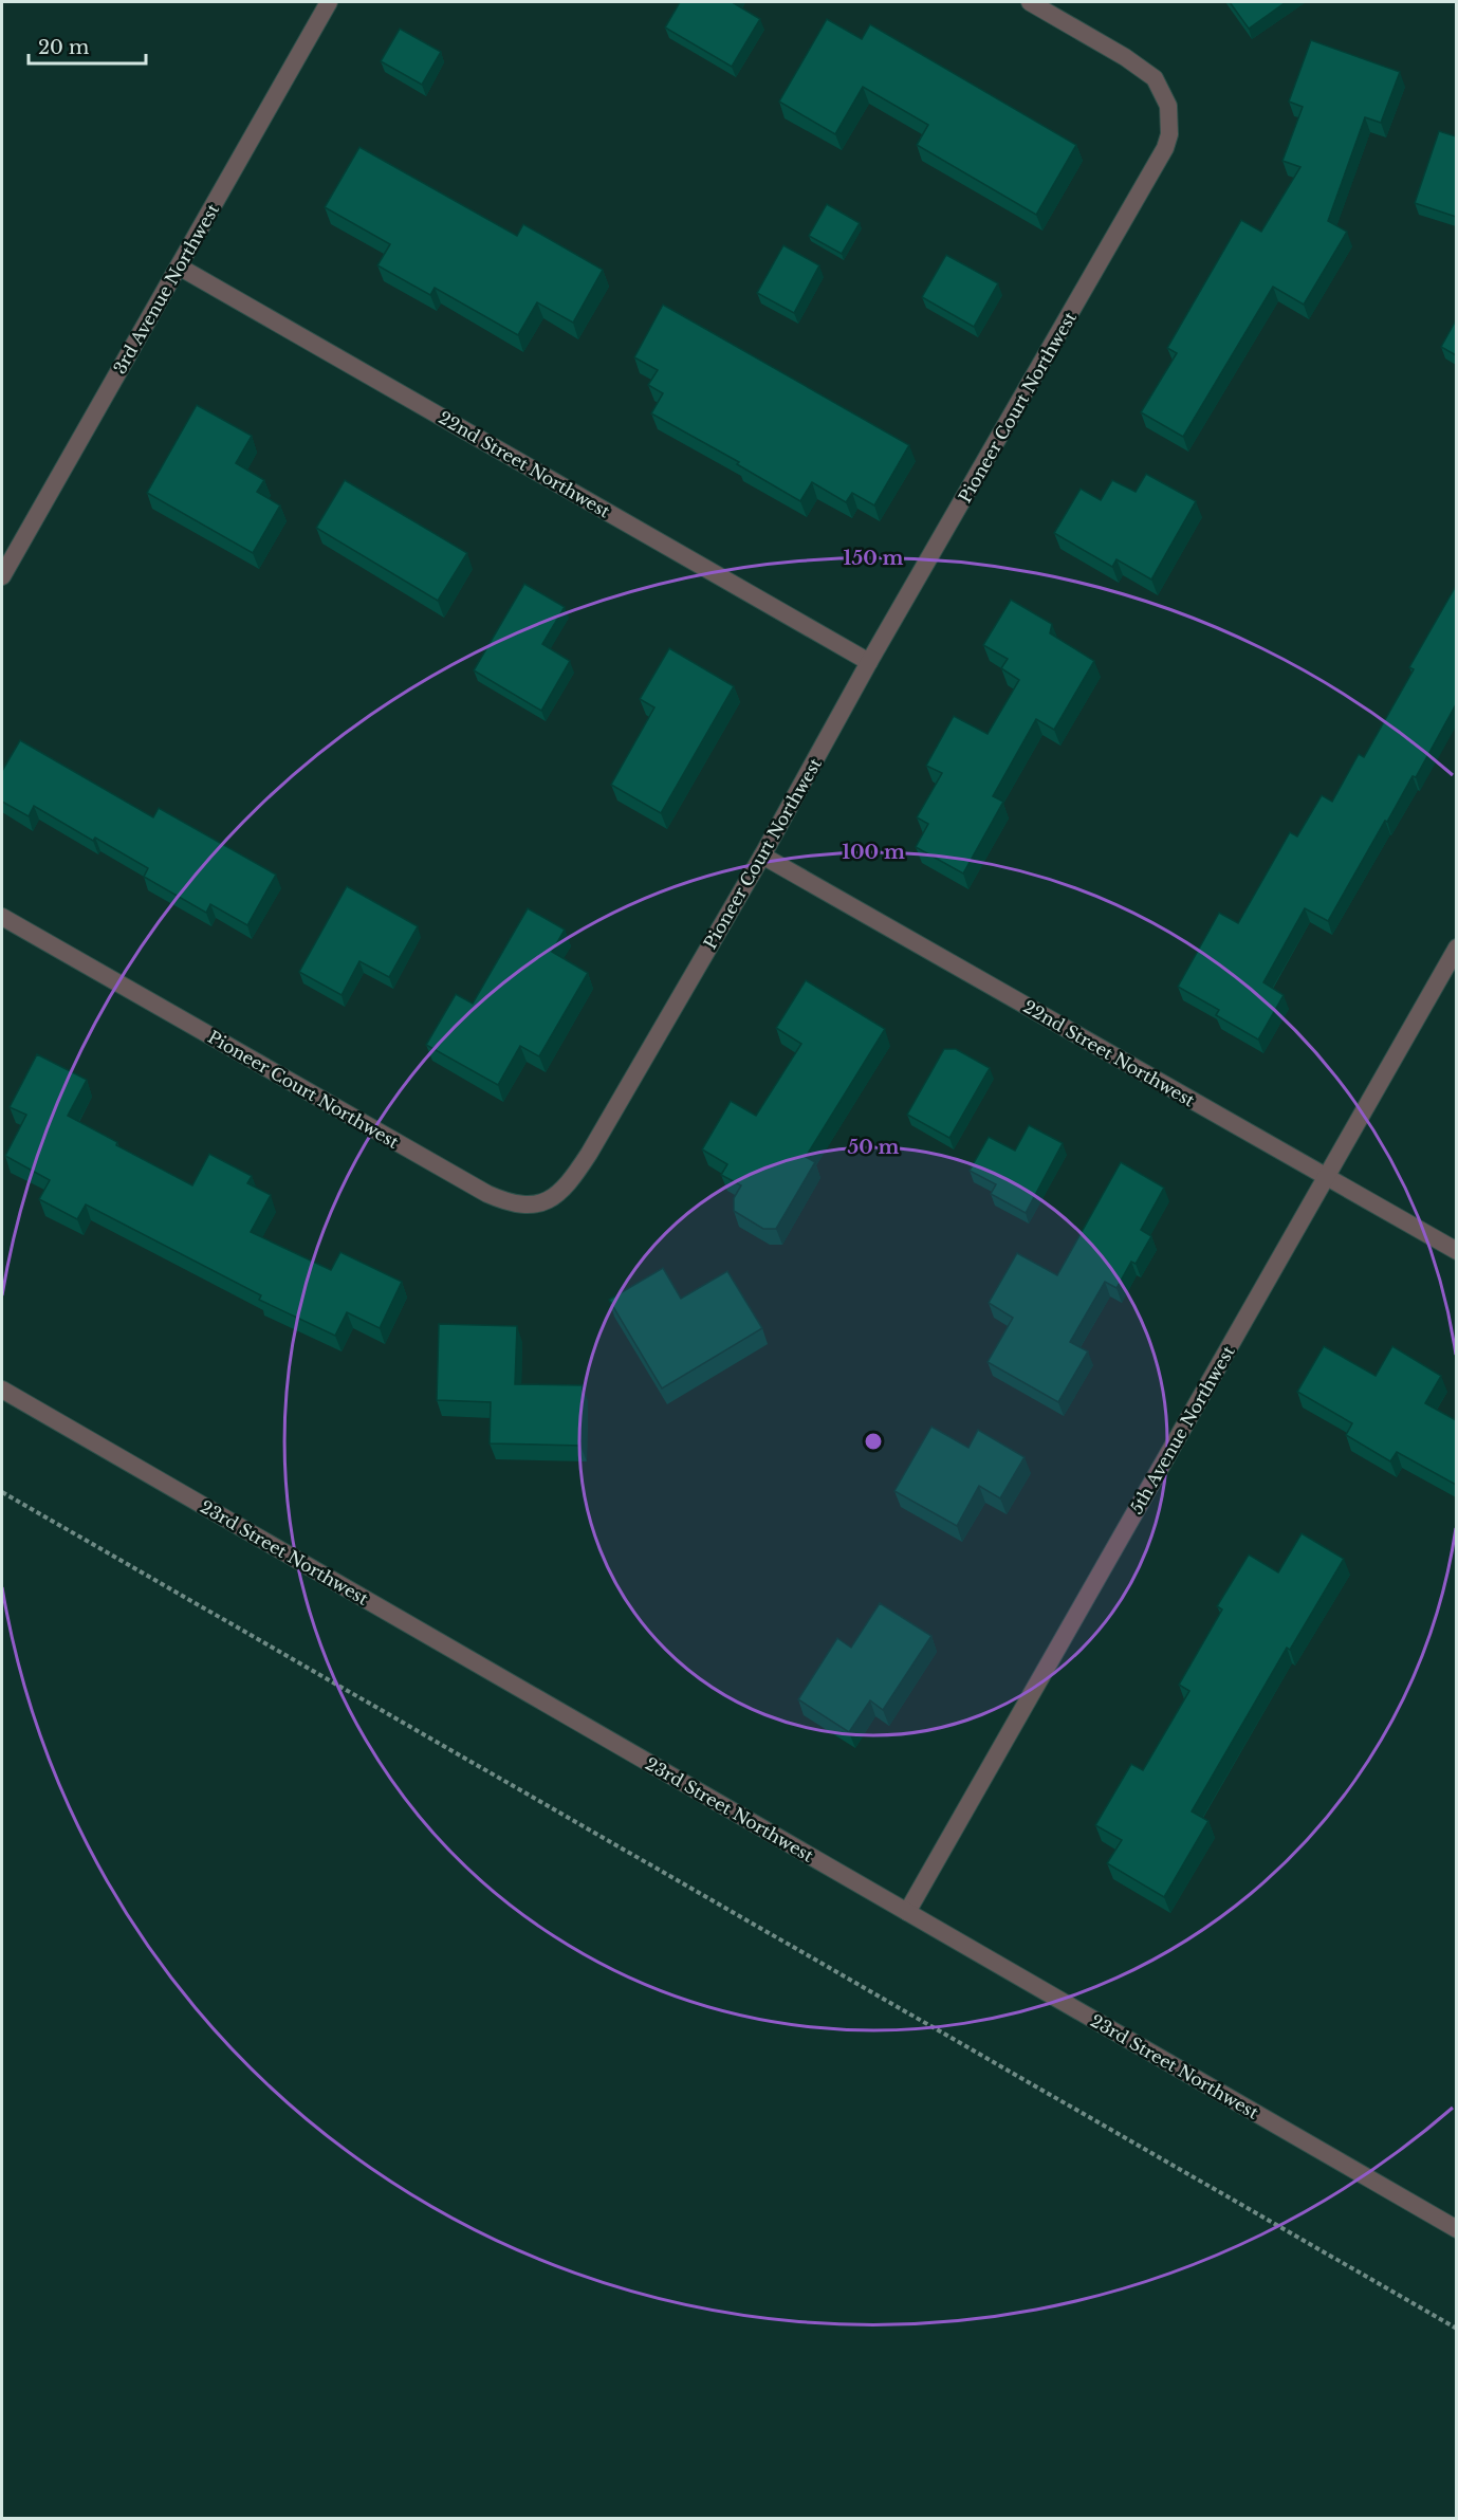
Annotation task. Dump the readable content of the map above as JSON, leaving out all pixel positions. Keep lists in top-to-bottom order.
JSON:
{
  "streets": {
    "street": [
      "3rd Avenue Northwest",
      "Pioneer Court Northwest",
      "22nd Street Northwest",
      "5th Avenue Northwest",
      "23rd Street Northwest"
    ]
  },
  "crossings": [
    ["3rd Avenue Northwest", "22nd Street Northwest"],
    ["Pioneer Court Northwest", "22nd Street Northwest"],
    ["22nd Street Northwest", "5th Avenue Northwest"],
    ["5th Avenue Northwest", "23rd Street Northwest"]
  ],
  "scale_bar": "20 m",
  "rings": ["150 m", "100 m", "50 m"]
}
